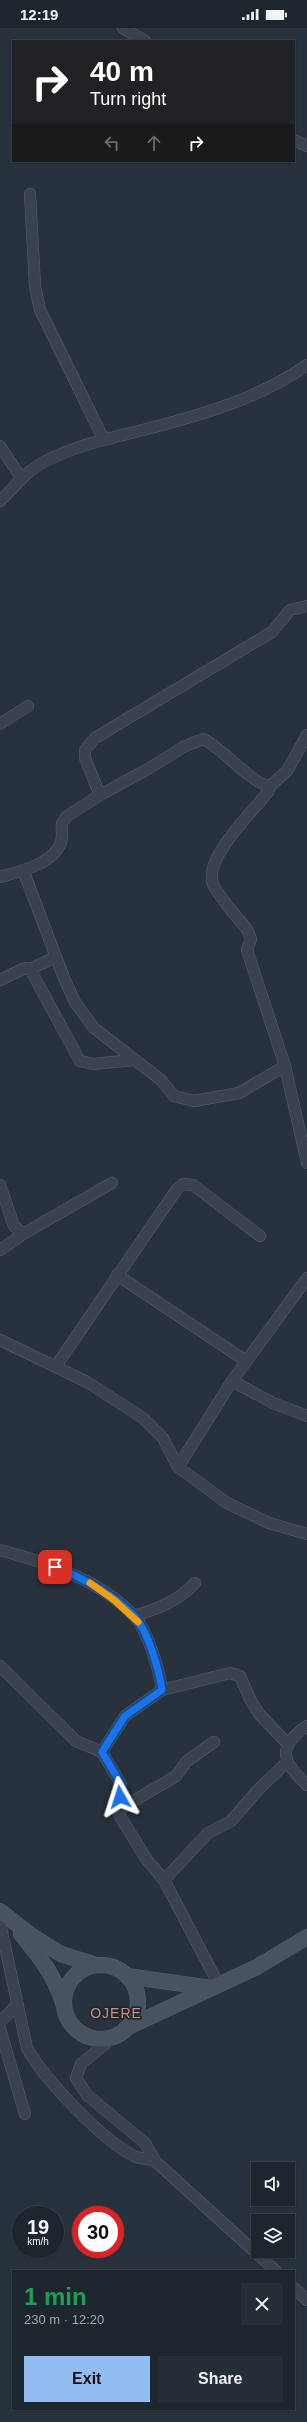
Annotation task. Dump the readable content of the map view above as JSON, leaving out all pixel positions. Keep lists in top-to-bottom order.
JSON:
{
  "districts": ["OJERE"],
  "page": {
    "status": "12:19",
    "turn": ["40 m", "Turn right"],
    "speed": "19 km/h",
    "limit": "30",
    "heading": ["1 min", "230 m · 12:20"],
    "buttons": ["Exit", "Share"]
  }
}
